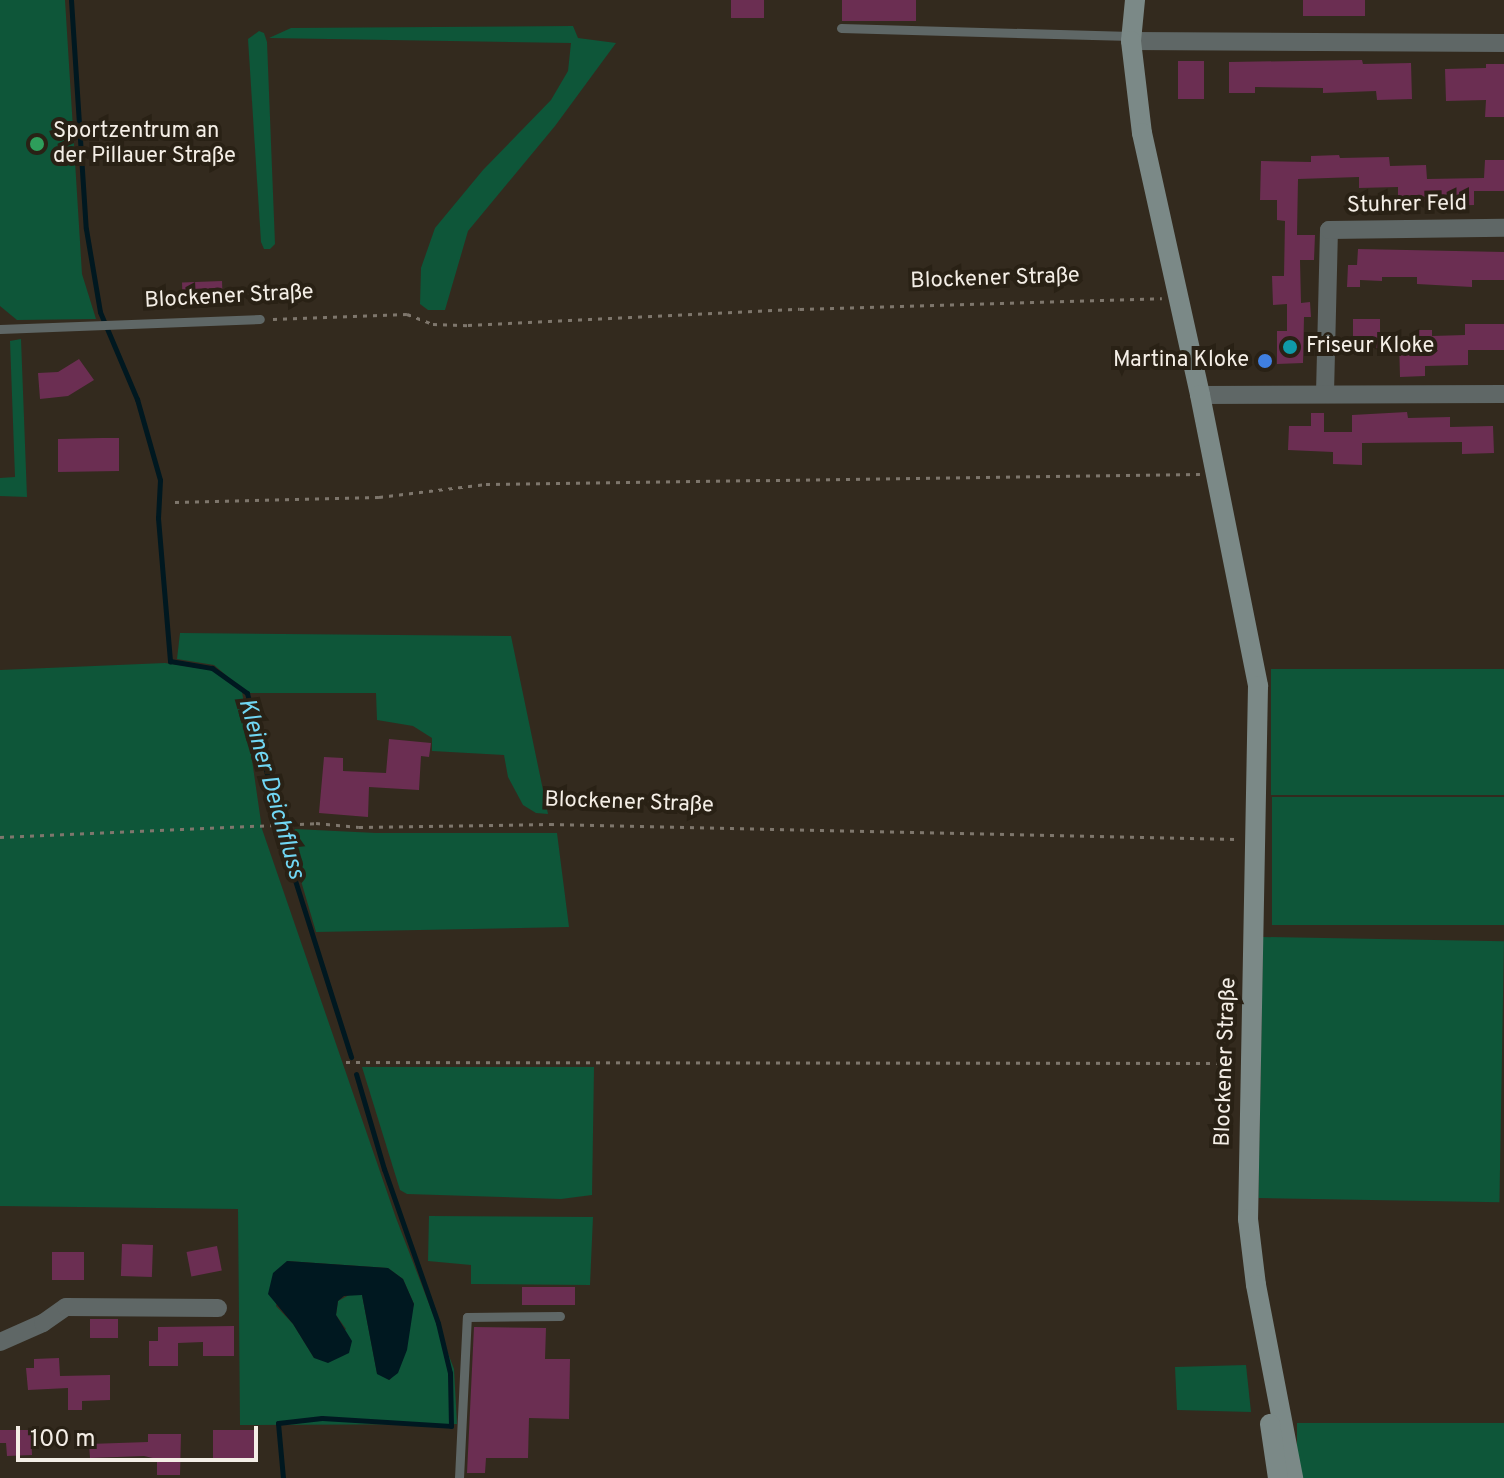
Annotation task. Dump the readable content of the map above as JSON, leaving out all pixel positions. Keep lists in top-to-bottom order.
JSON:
{
  "streets": {
    "street": ["Stuhrer Feld", "Blockener Straße"]
  },
  "water": ["Kleiner Deichfluss"],
  "places": ["Sportzentrum an der Pillauer Straße", "Friseur Kloke", "Martina Kloke"],
  "scale_bar": "100 m"
}
